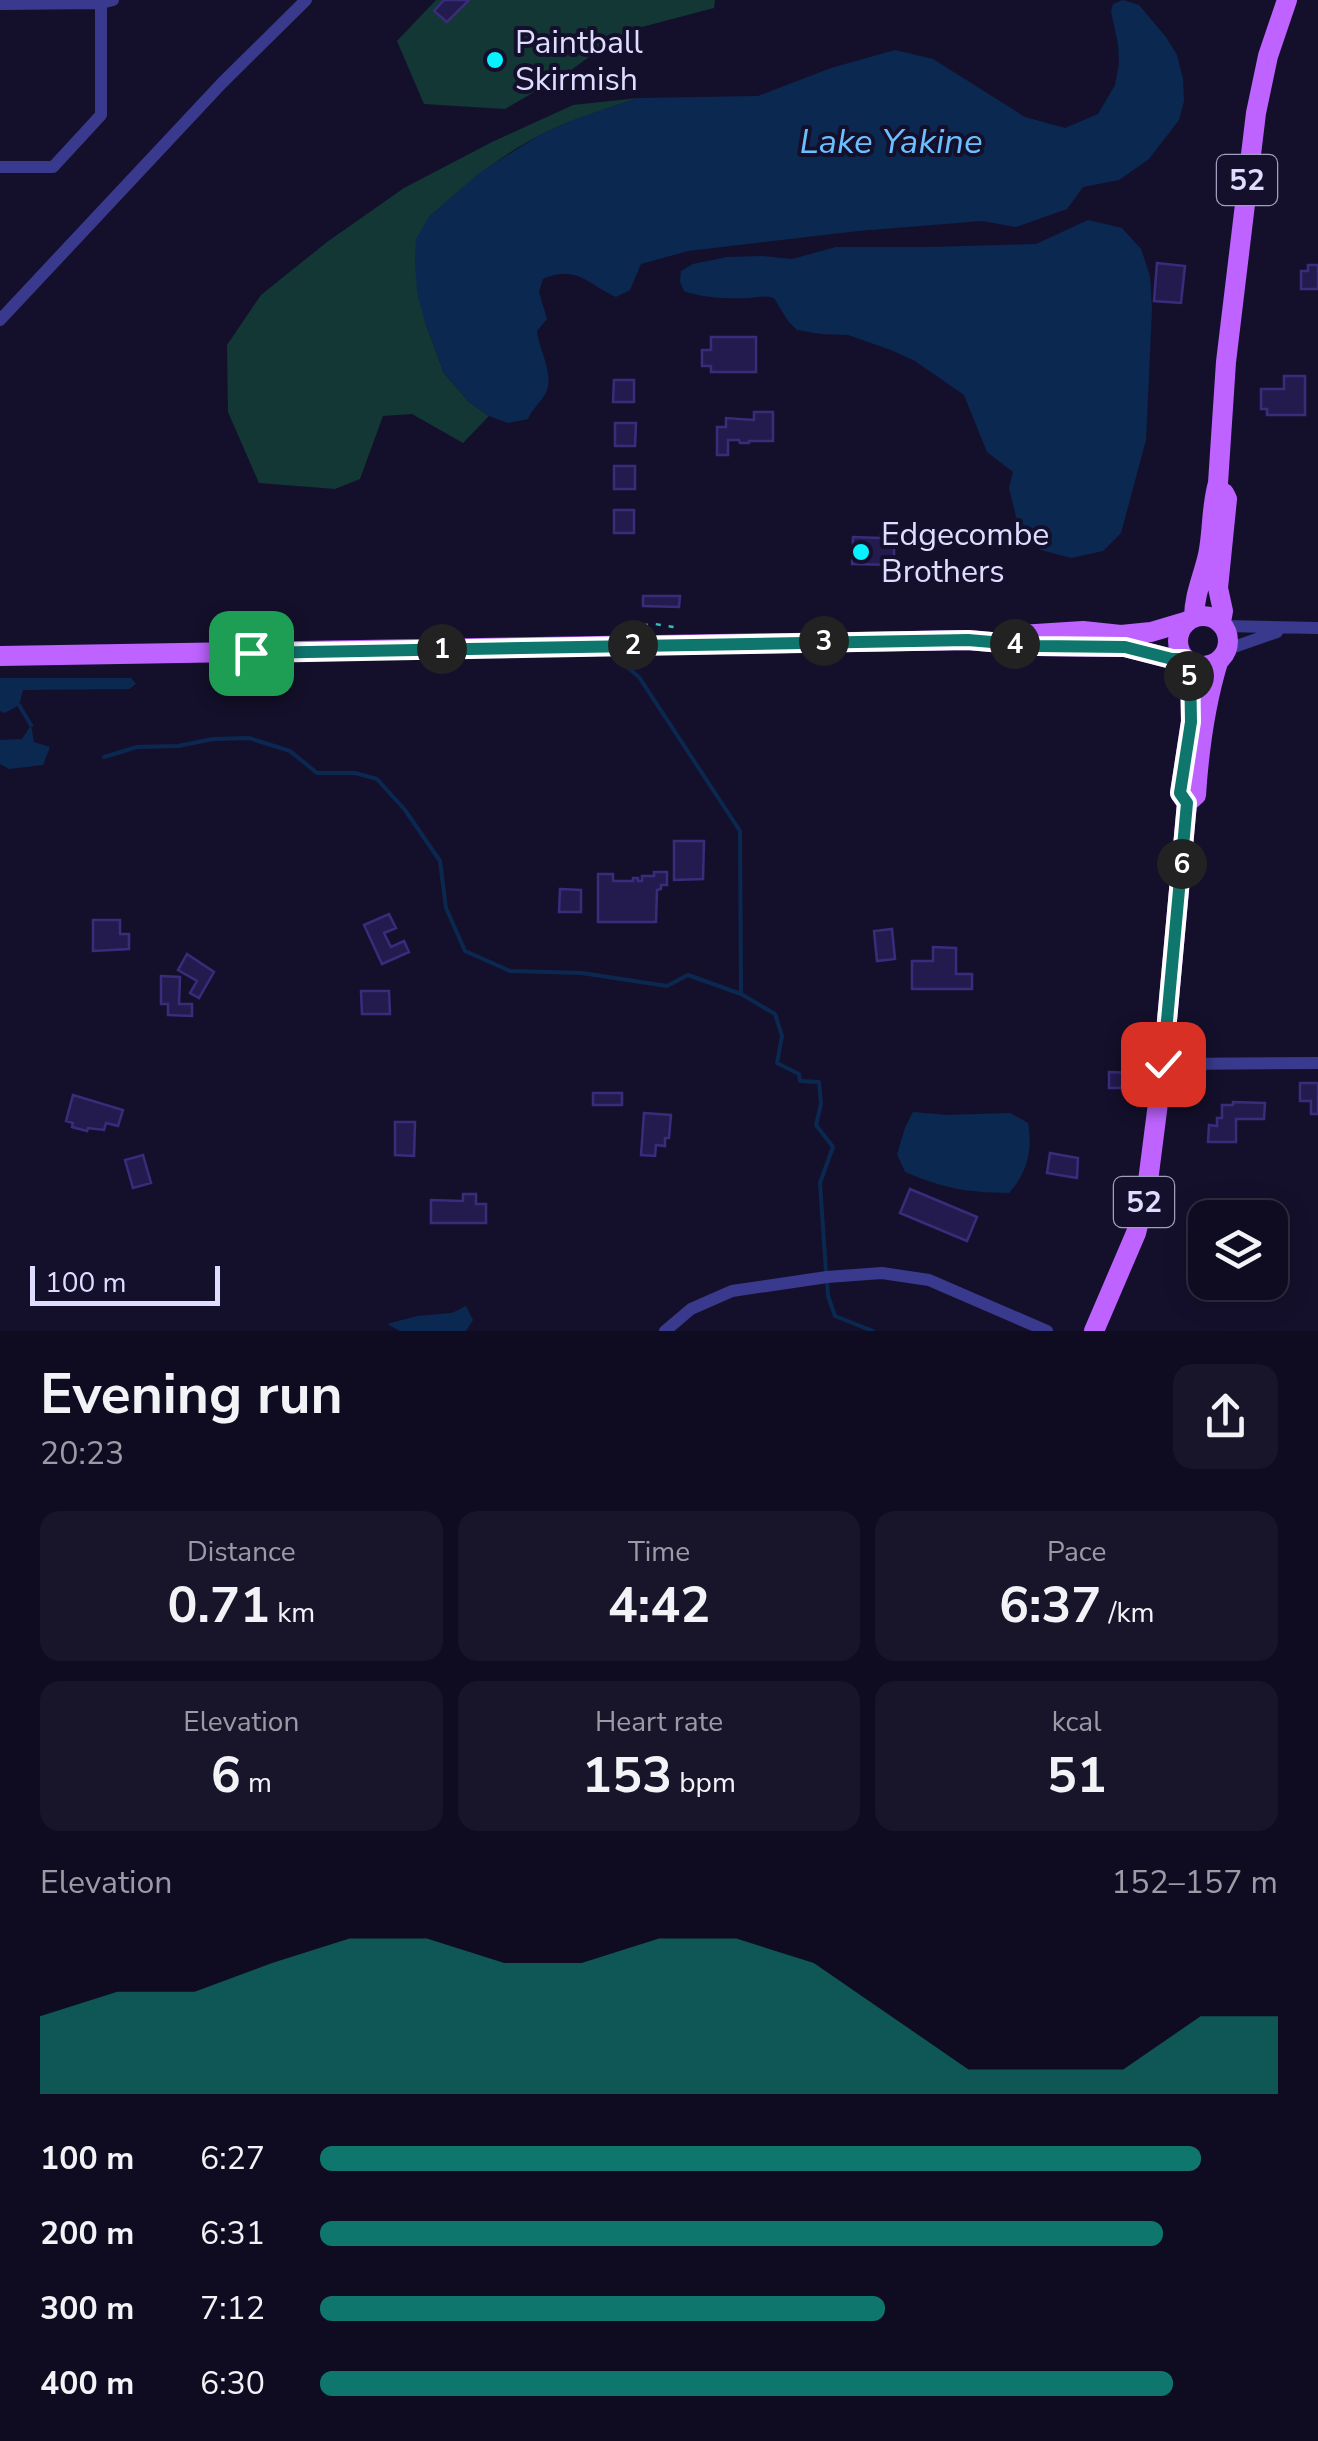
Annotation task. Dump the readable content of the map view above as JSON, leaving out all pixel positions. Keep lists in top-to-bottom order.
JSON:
{
  "streets": {
    "main road": ["52"]
  },
  "water": ["Lake Yakine"],
  "places": ["Paintball Skirmish", "Edgecombe Brothers"],
  "scale_bar": "100 m",
  "page": {
    "pins": [
      "3",
      "4",
      "2",
      "1",
      "5",
      "6"
    ],
    "scale": "100 m",
    "heading": ["Evening run", "20:23"],
    "stats": [
      ["Distance", "0.71 km"],
      ["Time", "4:42"],
      ["Pace", "6:37 /km"],
      ["Elevation", "6 m"],
      ["Heart rate", "153 bpm"],
      ["kcal", "51"]
    ],
    "chart": ["Elevation", "152–157 m"],
    "list": [
      {
        "name": "100 m",
        "note": "6:27"
      },
      {
        "name": "200 m",
        "note": "6:31"
      },
      {
        "name": "300 m",
        "note": "7:12"
      },
      {
        "name": "400 m",
        "note": "6:30"
      }
    ]
  }
}
